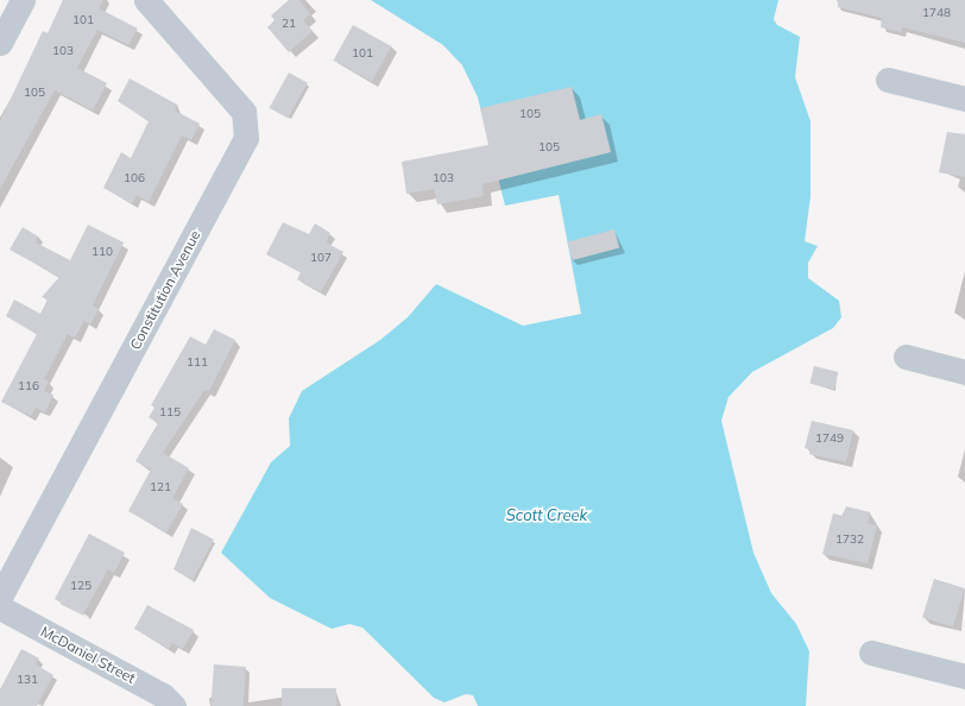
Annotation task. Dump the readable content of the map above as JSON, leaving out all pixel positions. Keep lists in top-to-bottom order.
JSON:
{
  "streets": {
    "street": ["Constitution Avenue", "McDaniel Street"]
  },
  "water": ["Scott Creek"],
  "house_numbers": [
    "1748",
    "101",
    "21",
    "103",
    "101",
    "105",
    "105",
    "105",
    "106",
    "103",
    "110",
    "107",
    "111",
    "116",
    "115",
    "1749",
    "121",
    "1732",
    "125",
    "131"
  ]
}
